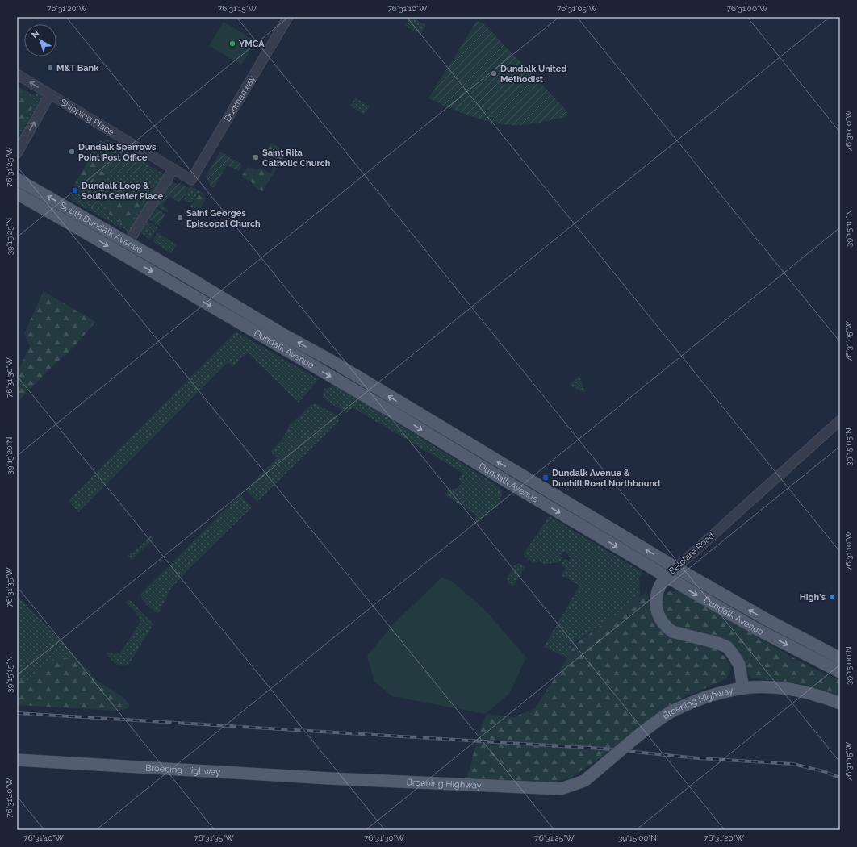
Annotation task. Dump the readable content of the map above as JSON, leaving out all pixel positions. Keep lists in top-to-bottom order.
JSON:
{
  "streets": {
    "main road": [
      "South Dundalk Avenue",
      "Dundalk Avenue",
      "Belclare Road",
      "Broening Highway"
    ],
    "street": ["Dunmanway", "Shipping Place"]
  },
  "crossings": [
    ["Dunmanway", "Shipping Place"],
    ["South Dundalk Avenue", "Dundalk Avenue"],
    ["Dundalk Avenue", "Belclare Road"],
    ["Belclare Road", "Broening Highway"]
  ],
  "places": {
    "other": [
      "YMCA",
      "M&T Bank",
      "Dundalk United Methodist",
      "Dundalk Sparrows Point Post Office",
      "Saint Rita Catholic Church",
      "Saint Georges Episcopal Church",
      "High's"
    ],
    "transit": ["Dundalk Loop & South Center Place", "Dundalk Avenue & Dunhill Road Northbound"]
  },
  "north": "top left",
  "coordinates": [
    "76°31'20\"W",
    "76°31'15\"W",
    "76°31'10\"W",
    "76°31'05\"W",
    "76°31'00\"W",
    "76°31'25\"W",
    "39°15'10\"N",
    "39°15'25\"N",
    "76°31'30\"W",
    "39°15'05\"N",
    "39°15'20\"N",
    "76°31'35\"W",
    "39°15'00\"N",
    "39°15'15\"N",
    "76°31'40\"W"
  ]
}
